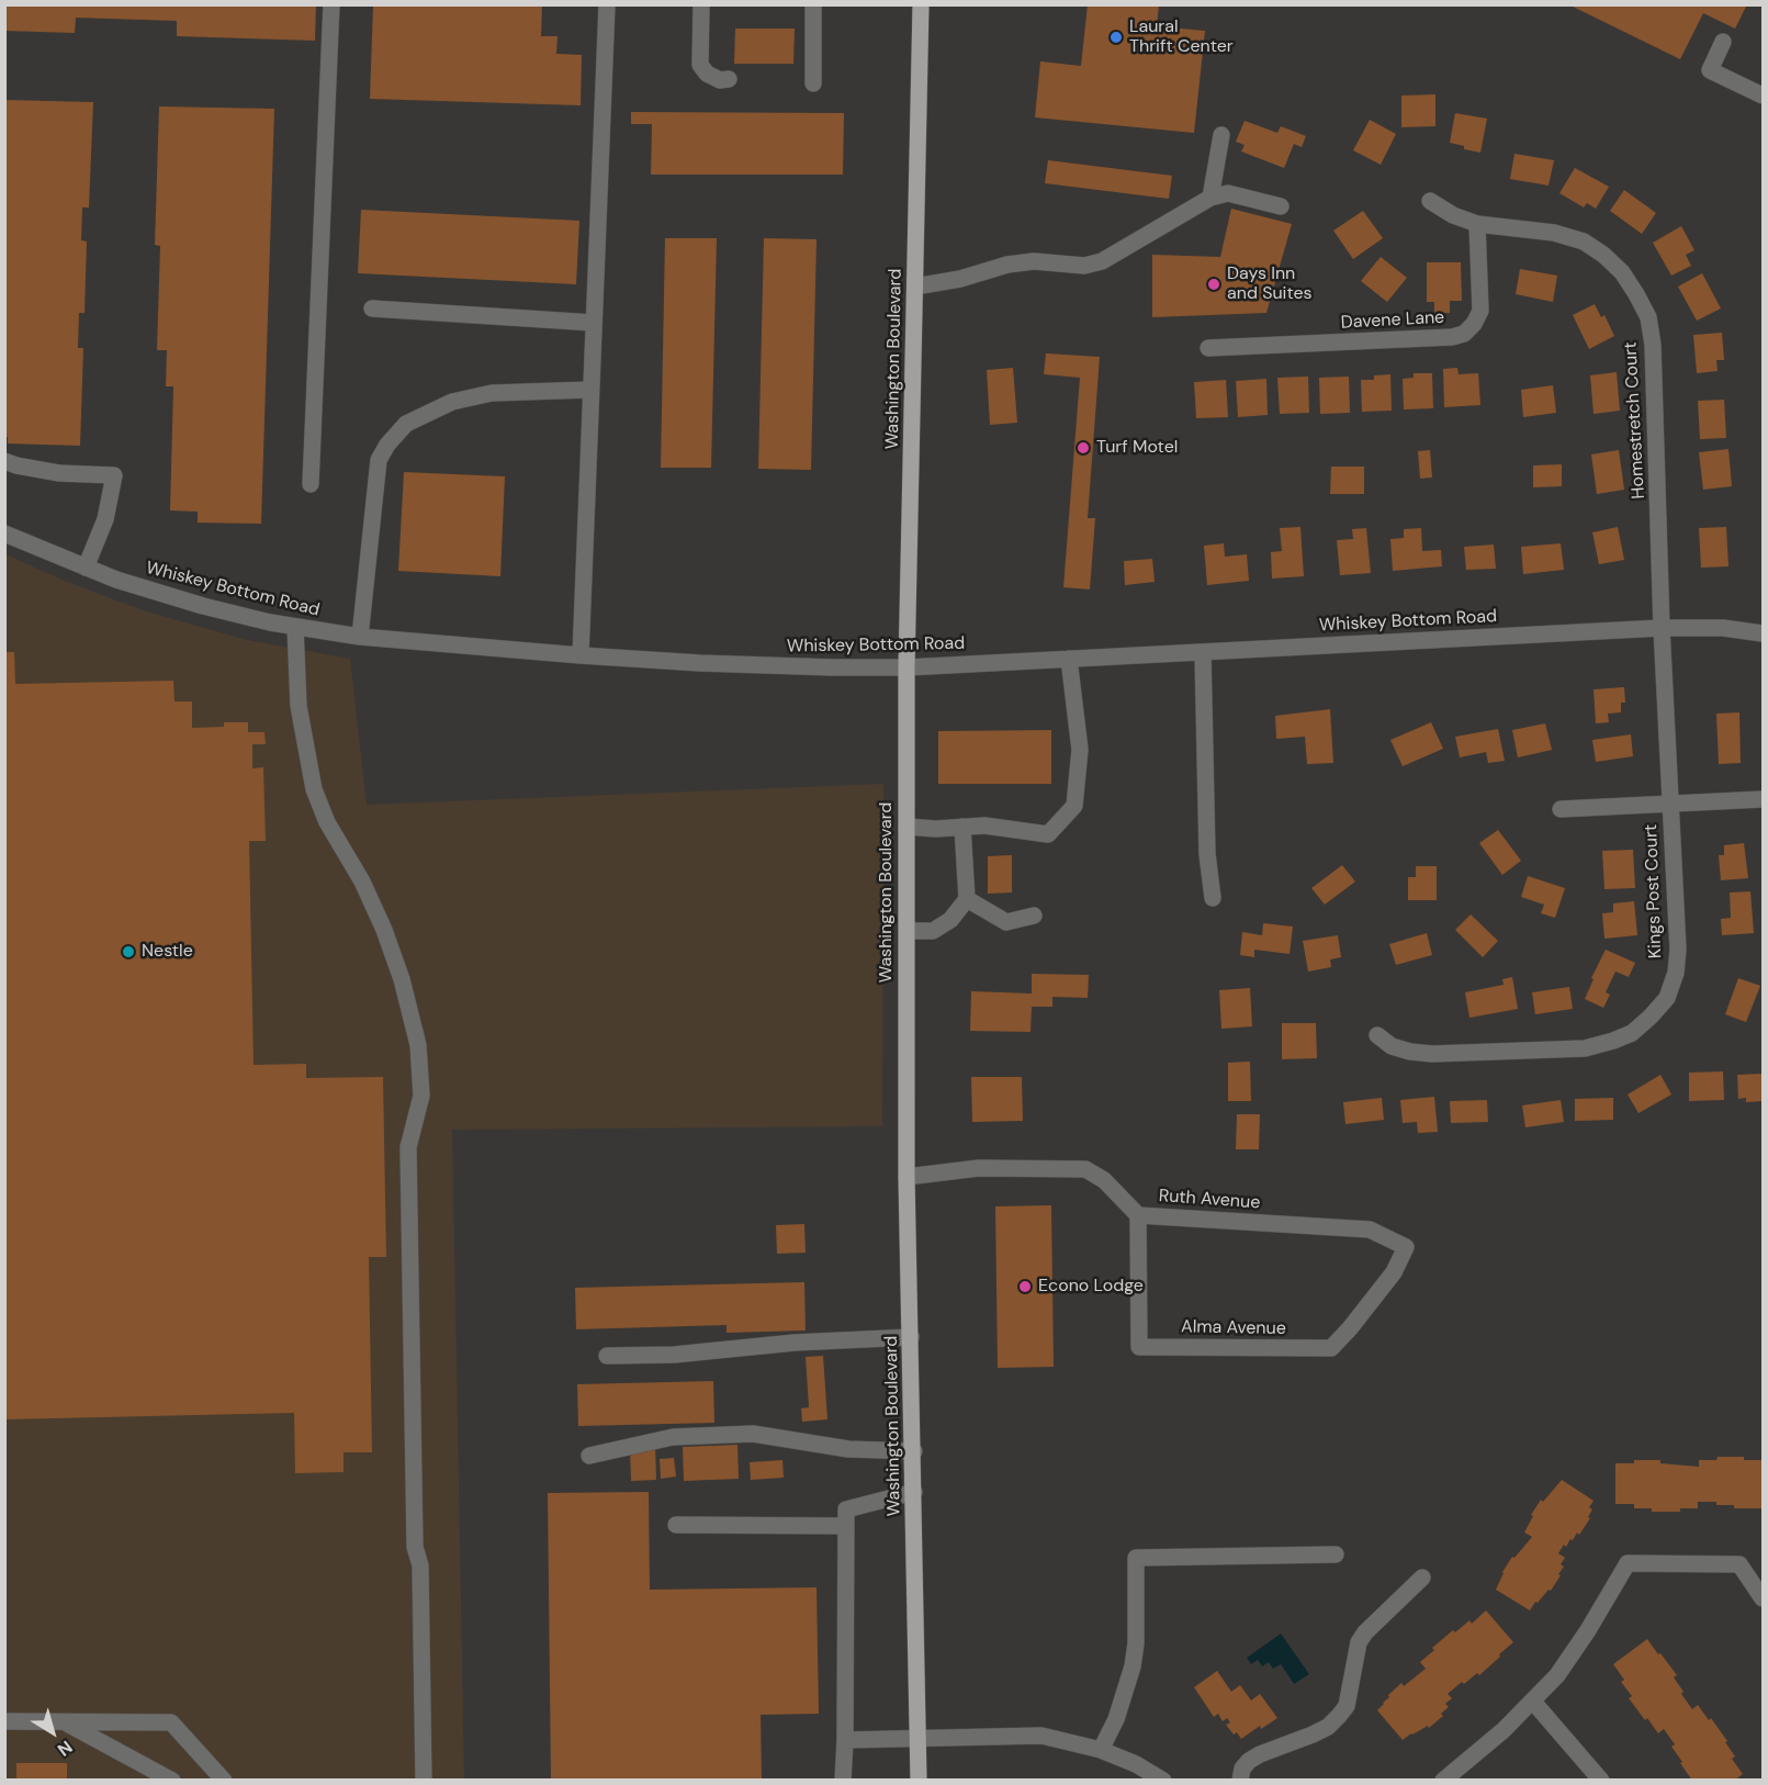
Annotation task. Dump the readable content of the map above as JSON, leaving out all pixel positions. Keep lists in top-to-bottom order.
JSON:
{
  "streets": {
    "main road": ["Washington Boulevard"],
    "street": [
      "Davene Lane",
      "Homestretch Court",
      "Whiskey Bottom Road",
      "Kings Post Court",
      "Ruth Avenue",
      "Alma Avenue"
    ]
  },
  "crossings": [
    ["Davene Lane", "Homestretch Court"],
    ["Washington Boulevard", "Whiskey Bottom Road"],
    ["Washington Boulevard", "Ruth Avenue"],
    ["Homestretch Court", "Whiskey Bottom Road"],
    ["Homestretch Court", "Kings Post Court"],
    ["Whiskey Bottom Road", "Kings Post Court"],
    ["Ruth Avenue", "Alma Avenue"]
  ],
  "places": [
    "Laural Thrift Center",
    "Days Inn and Suites",
    "Turf Motel",
    "Nestle",
    "Econo Lodge"
  ],
  "north": "bottom right"
}
